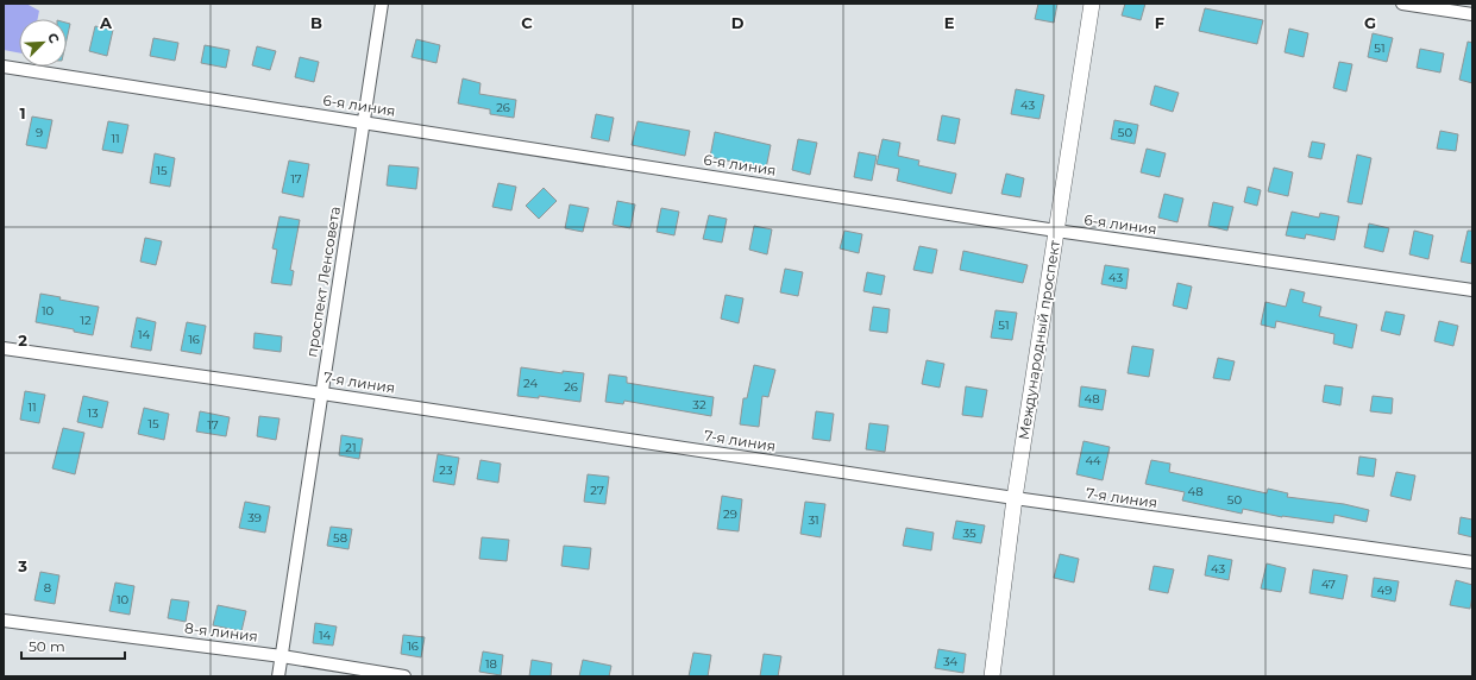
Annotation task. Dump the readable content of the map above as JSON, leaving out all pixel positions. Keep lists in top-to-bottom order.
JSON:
{
  "streets": {
    "street": [
      "6-я линия",
      "проспект Ленсовета",
      "Международный проспект",
      "7-я линия",
      "8-я линия"
    ]
  },
  "crossings": [
    ["6-я линия", "проспект Ленсовета"],
    ["6-я линия", "Международный проспект"],
    ["проспект Ленсовета", "7-я линия"],
    ["проспект Ленсовета", "8-я линия"],
    ["Международный проспект", "7-я линия"]
  ],
  "house_numbers": [
    "51",
    "43",
    "26",
    "9",
    "50",
    "11",
    "15",
    "17",
    "43",
    "10",
    "12",
    "51",
    "14",
    "16",
    "24",
    "26",
    "48",
    "32",
    "11",
    "13",
    "15",
    "17",
    "21",
    "44",
    "23",
    "27",
    "48",
    "50",
    "29",
    "39",
    "31",
    "35",
    "58",
    "43",
    "47",
    "8",
    "49",
    "10",
    "14",
    "16",
    "34",
    "18"
  ],
  "scale_bar": "50 m",
  "north": "top right",
  "grid": {
    "columns": [
      "A",
      "B",
      "C",
      "D",
      "E",
      "F",
      "G"
    ],
    "rows": ["1", "2", "3"]
  }
}
